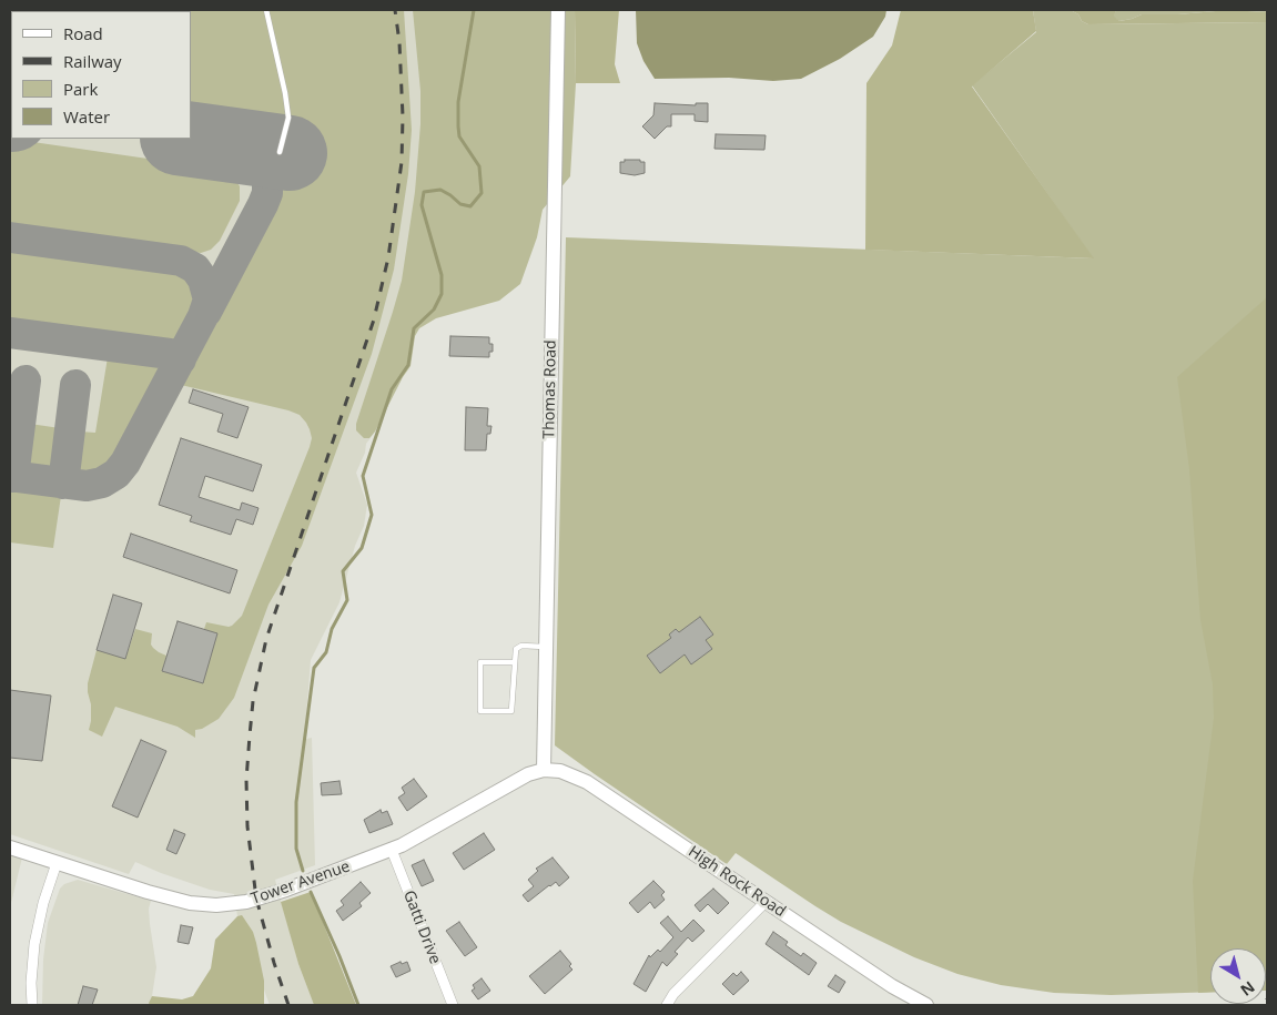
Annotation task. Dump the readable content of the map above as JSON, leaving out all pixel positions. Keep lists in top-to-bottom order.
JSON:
{
  "streets": {
    "main road": ["Thomas Road", "High Rock Road", "Tower Avenue"],
    "street": ["Gatti Drive"]
  },
  "crossings": [
    ["Thomas Road", "High Rock Road"],
    ["Thomas Road", "Tower Avenue"],
    ["High Rock Road", "Tower Avenue"],
    ["Tower Avenue", "Gatti Drive"]
  ],
  "legend": [
    "Road",
    "Railway",
    "Park",
    "Water"
  ],
  "north": "bottom right"
}
